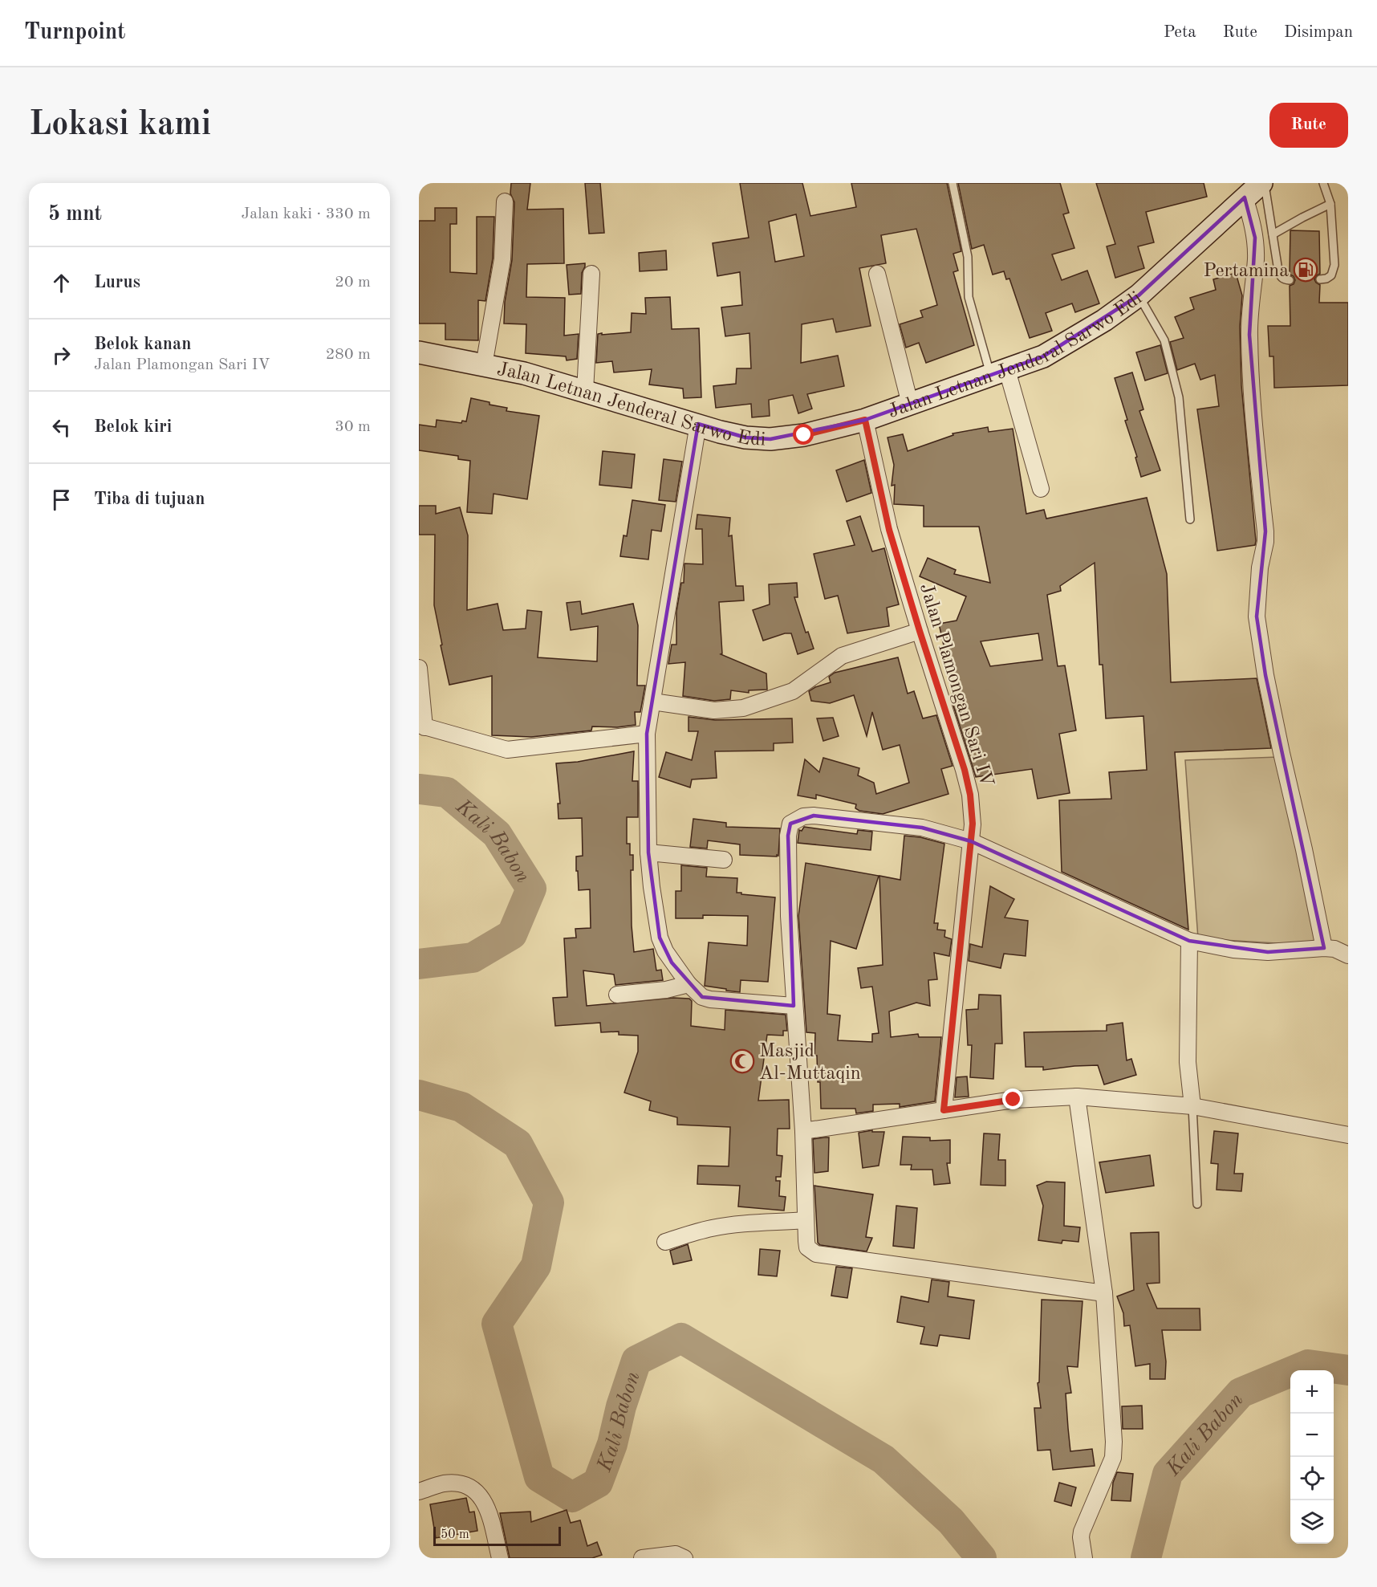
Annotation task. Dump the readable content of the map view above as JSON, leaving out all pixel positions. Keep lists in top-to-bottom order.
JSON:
{
  "streets": {
    "main road": ["Jalan Letnan Jenderal Sarwo Edi"],
    "street": ["Jalan Plamongan Sari IV"]
  },
  "crossings": [
    ["Jalan Letnan Jenderal Sarwo Edi", "Jalan Plamongan Sari IV"]
  ],
  "water": ["Kali Babon"],
  "places": {
    "fuel station": ["Pertamina"],
    "mosque": ["Masjid Al-Muttaqin"]
  },
  "scale_bar": "50 m",
  "page": {
    "header": "Turnpoint",
    "nav": ["Peta", "Rute", "Disimpan"],
    "buttons": "Rute",
    "title": "Lokasi kami",
    "heading": ["5 mnt", "Jalan kaki · 330 m"],
    "list": [
      ["Lurus", "20 m"],
      ["Belok kanan", "Jalan Plamongan Sari IV", "280 m"],
      ["Belok kiri", "30 m"],
      "Tiba di tujuan"
    ],
    "map_buttons": ["+", "−"],
    "scale": "50 m"
  }
}
